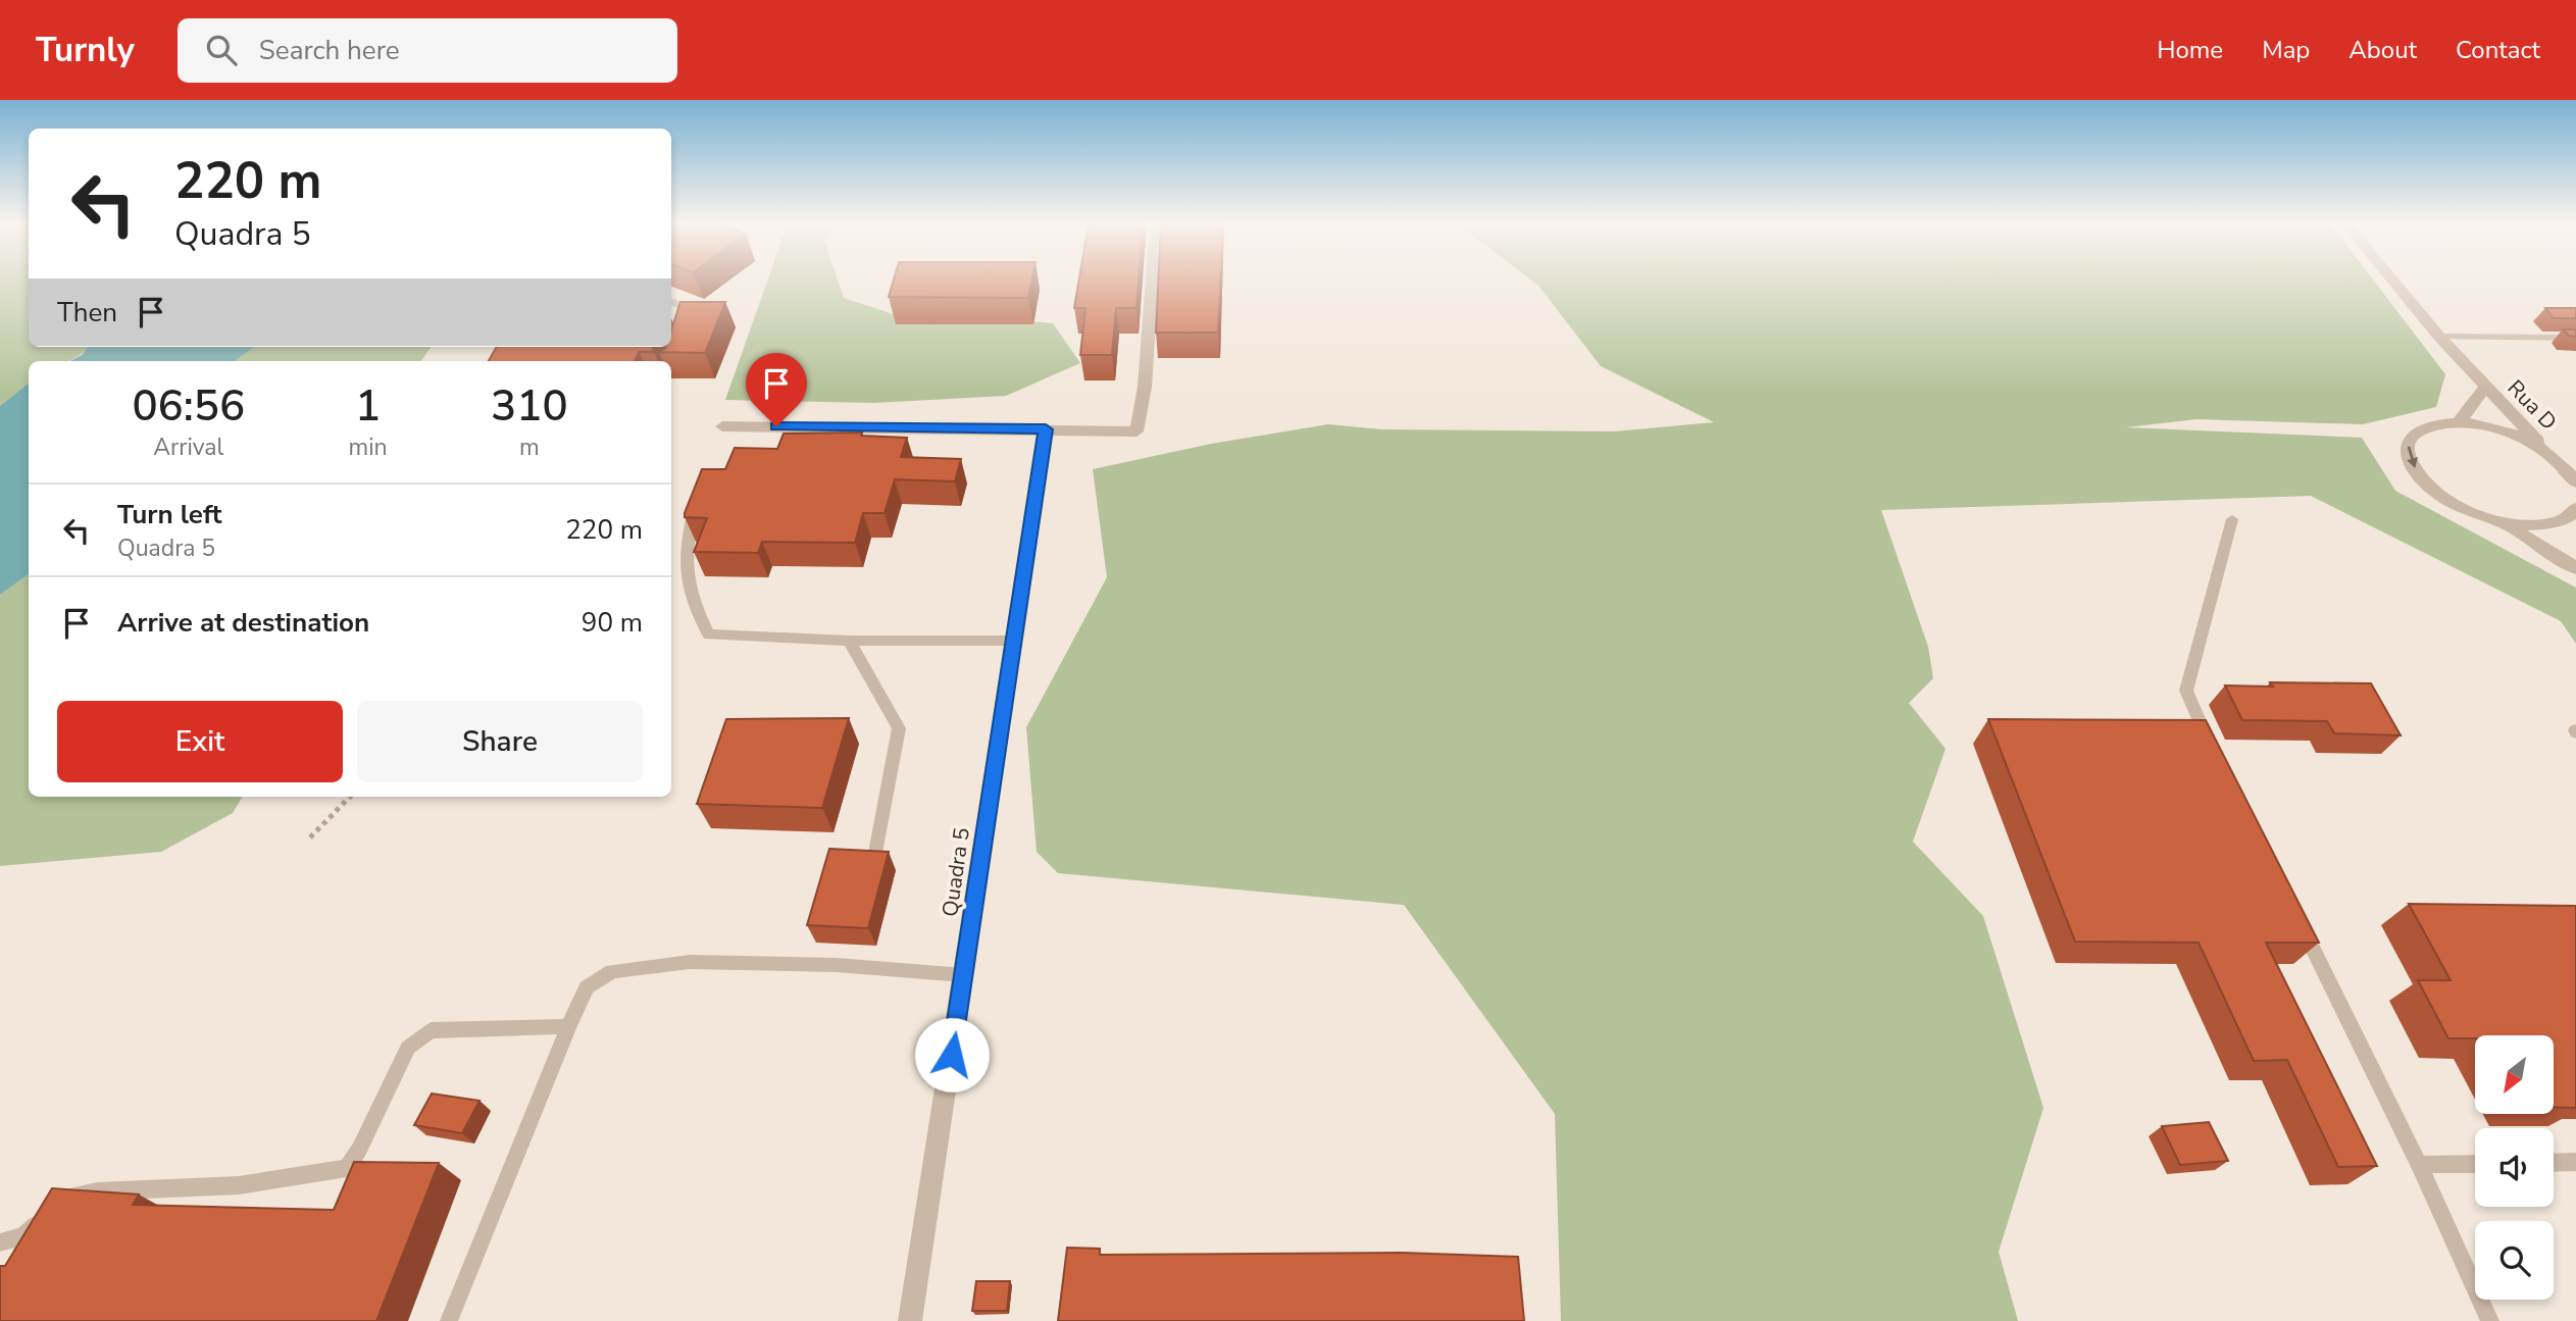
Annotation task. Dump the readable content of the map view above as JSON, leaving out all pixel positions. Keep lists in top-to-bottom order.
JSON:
{
  "streets": {
    "street": ["Rua D", "Quadra 5"]
  },
  "north": "bottom left",
  "page": {
    "header": "Turnly",
    "search": "Search here",
    "nav": [
      "Home",
      "Map",
      "About",
      "Contact"
    ],
    "turn": ["220 m", "Quadra 5"],
    "then": "Then",
    "eta": [
      "06:56",
      "Arrival",
      "1",
      "min",
      "310",
      "m"
    ],
    "list": [
      {
        "name": "Turn left",
        "note": "Quadra 5",
        "value": "220 m"
      },
      {
        "name": "Arrive at destination",
        "value": "90 m"
      }
    ],
    "buttons": ["Exit", "Share"]
  }
}
